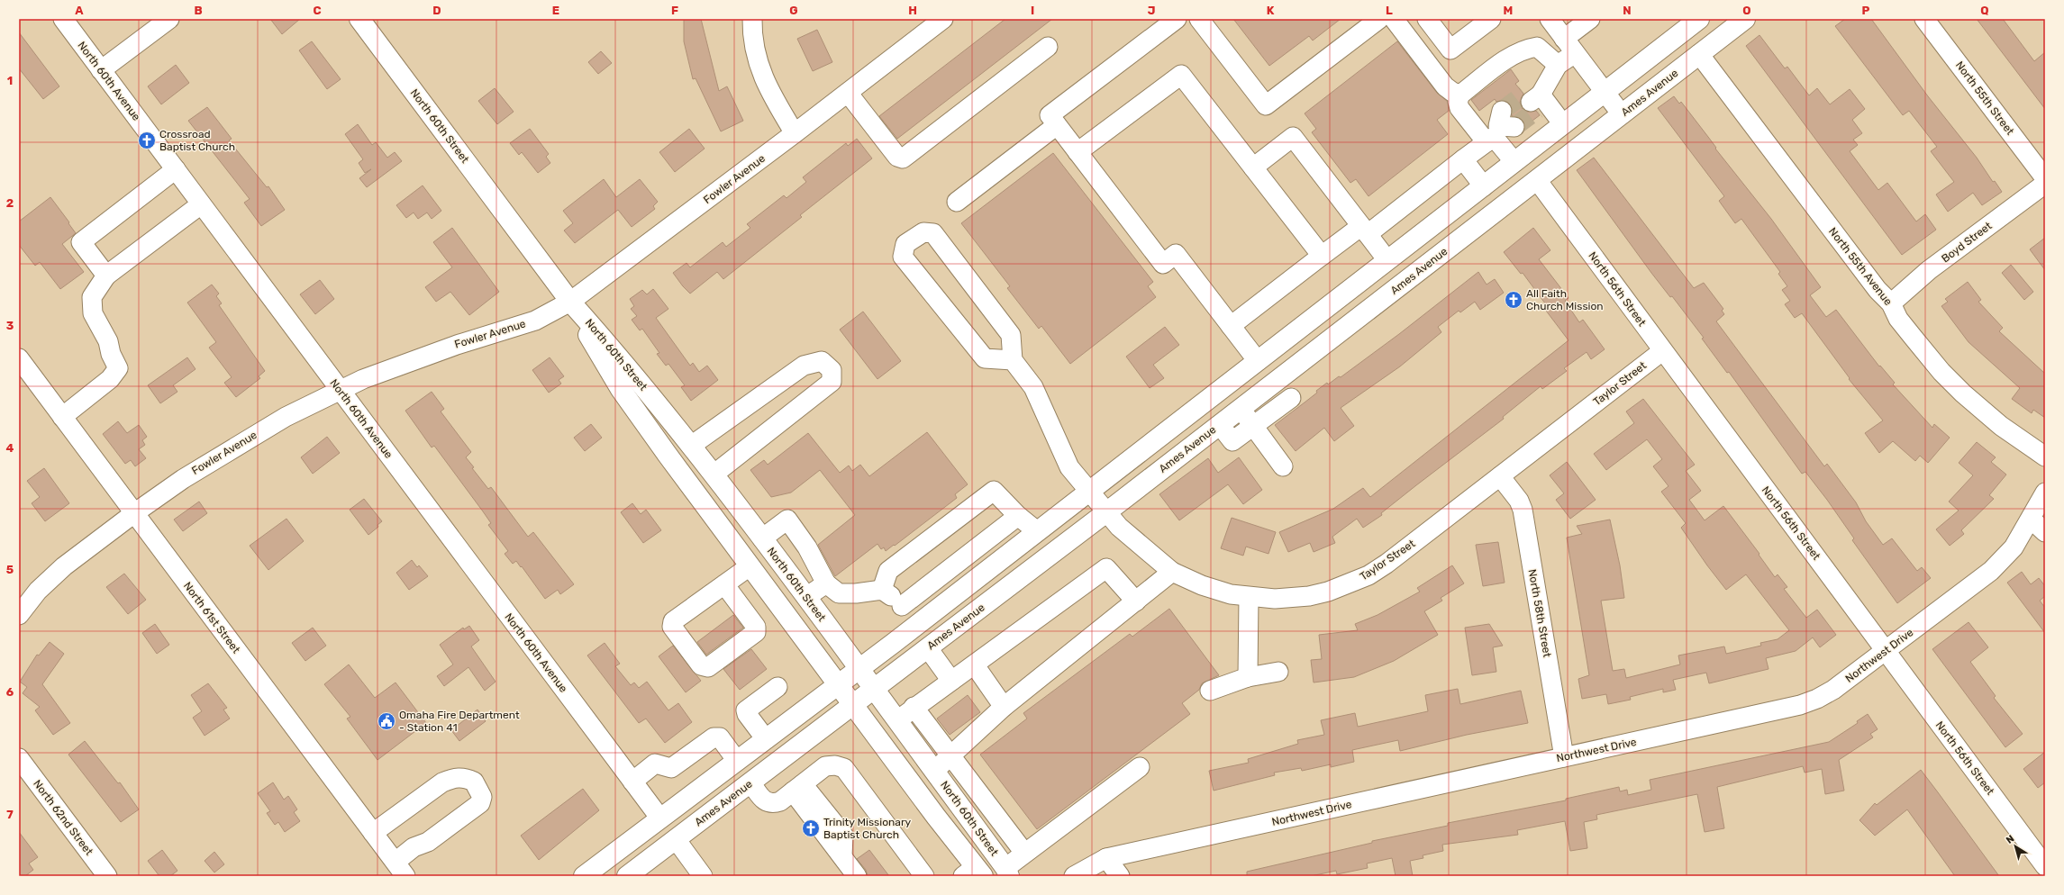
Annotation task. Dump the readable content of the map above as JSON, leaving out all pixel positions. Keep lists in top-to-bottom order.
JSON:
{
  "streets": {
    "main road": ["Ames Avenue", "North 60th Street"],
    "street": [
      "North 60th Avenue",
      "North 55th Street",
      "Fowler Avenue",
      "Boyd Street",
      "North 55th Avenue",
      "North 56th Street",
      "Taylor Street",
      "North 58th Street",
      "North 61st Street",
      "Northwest Drive",
      "North 62nd Street"
    ]
  },
  "crossings": [
    ["North 60th Avenue", "Fowler Avenue"],
    ["Ames Avenue", "North 60th Street"],
    ["Ames Avenue", "North 55th Avenue"],
    ["Ames Avenue", "North 56th Street"],
    ["Ames Avenue", "Taylor Street"],
    ["North 60th Street", "Fowler Avenue"],
    ["Fowler Avenue", "North 61st Street"],
    ["Boyd Street", "North 55th Avenue"],
    ["North 56th Street", "Taylor Street"],
    ["North 56th Street", "Northwest Drive"],
    ["Taylor Street", "North 58th Street"],
    ["North 58th Street", "Northwest Drive"]
  ],
  "places": {
    "church": ["Crossroad Baptist Church", "All Faith Church Mission", "Trinity Missionary Baptist Church"],
    "public building": ["Omaha Fire Department - Station 41"]
  },
  "north": "top left",
  "grid": {
    "columns": [
      "A",
      "B",
      "C",
      "D",
      "E",
      "F",
      "G",
      "H",
      "I",
      "J",
      "K",
      "L",
      "M",
      "N",
      "O",
      "P",
      "Q"
    ],
    "rows": [
      "1",
      "2",
      "3",
      "4",
      "5",
      "6",
      "7"
    ]
  }
}
